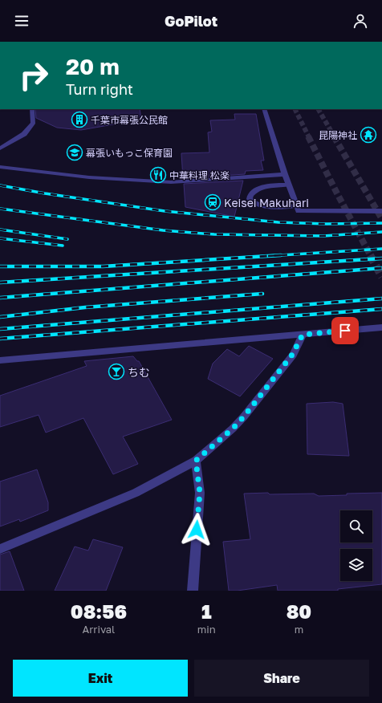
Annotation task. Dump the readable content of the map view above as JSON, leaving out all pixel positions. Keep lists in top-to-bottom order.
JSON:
{
  "places": {
    "building": ["千葉市幕張公民館"],
    "temple": ["昆陽神社"],
    "school or university": ["幕張いもっこ保育園"],
    "restaurant": ["中華料理 松楽"],
    "station": ["Keisei Makuhari"],
    "bar": ["ちむ"]
  },
  "page": {
    "header": "GoPilot",
    "turn": ["20 m", "Turn right"],
    "eta": [
      "08:56",
      "Arrival",
      "1",
      "min",
      "80",
      "m"
    ],
    "buttons": ["Exit", "Share"]
  }
}
